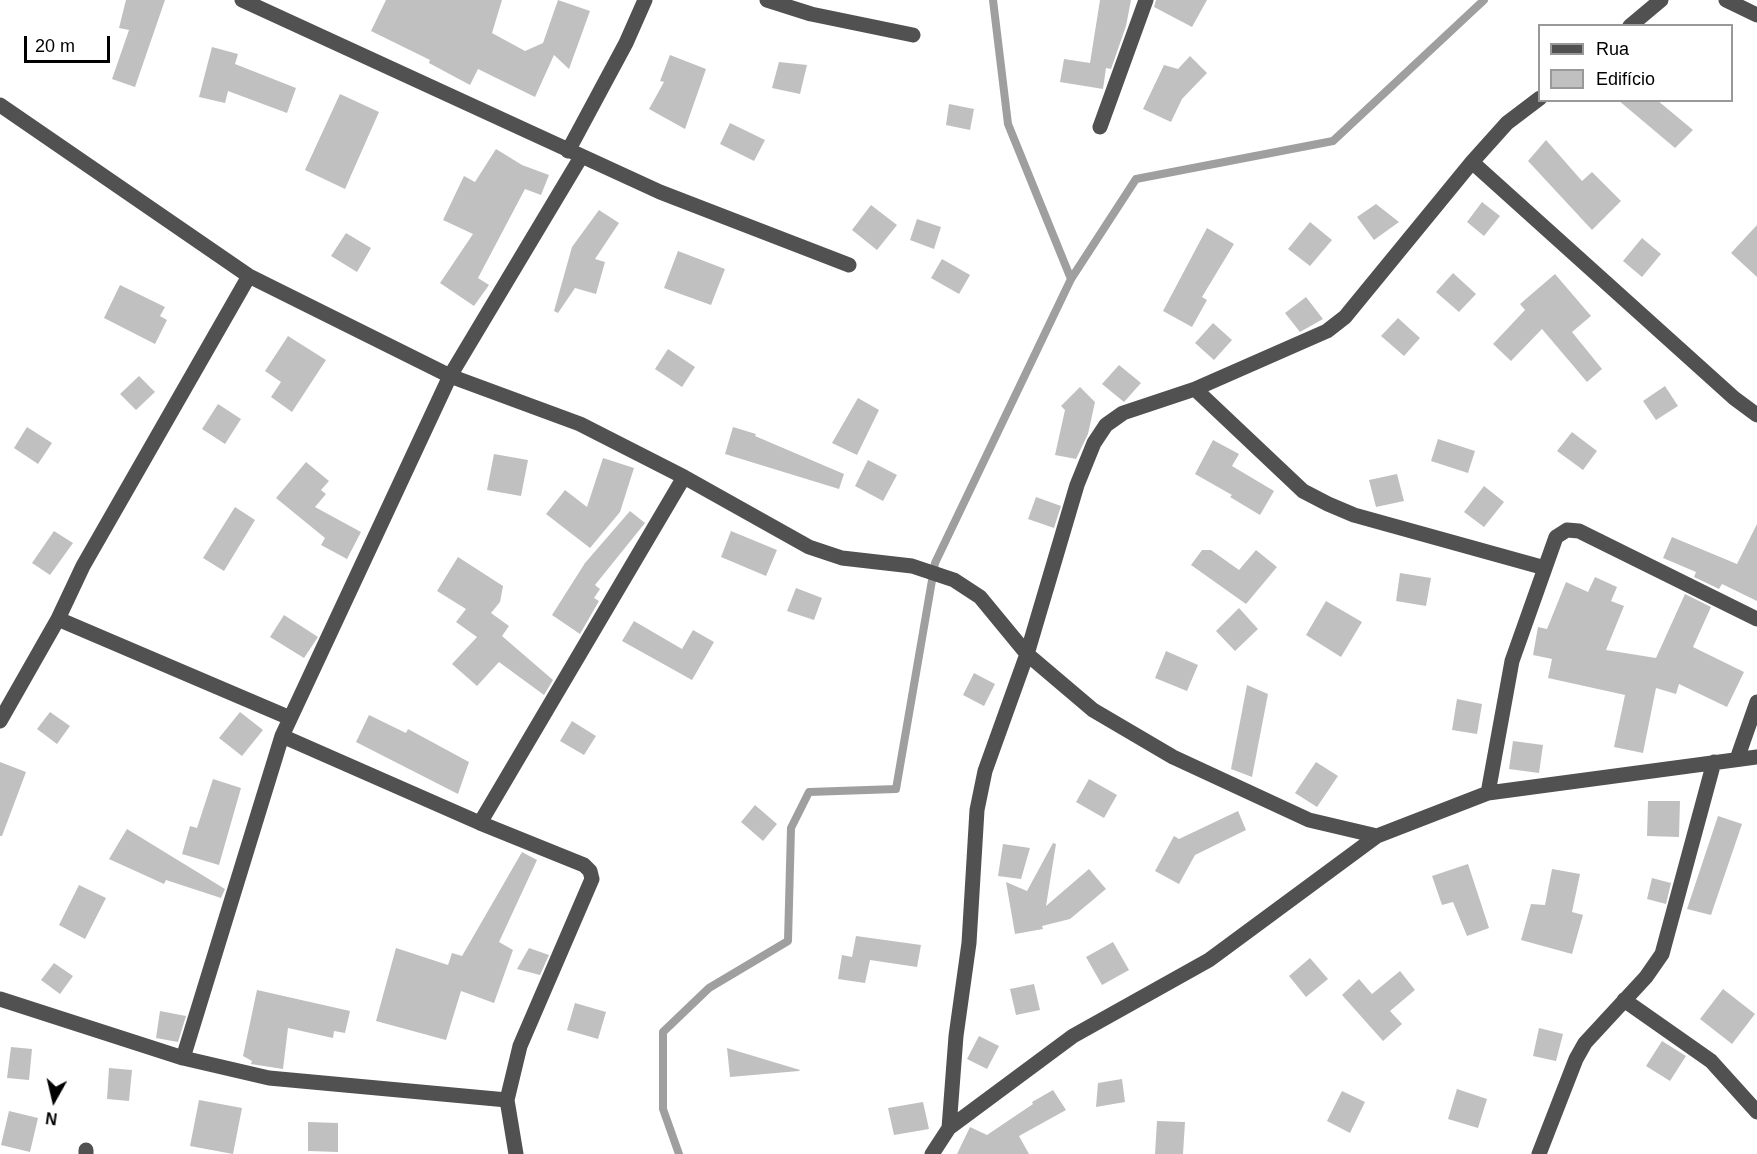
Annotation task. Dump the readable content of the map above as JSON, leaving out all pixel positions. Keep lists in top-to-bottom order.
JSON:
{
  "legend": ["Rua", "Edifício"],
  "scale_bar": "20 m",
  "north": "bottom"
}
